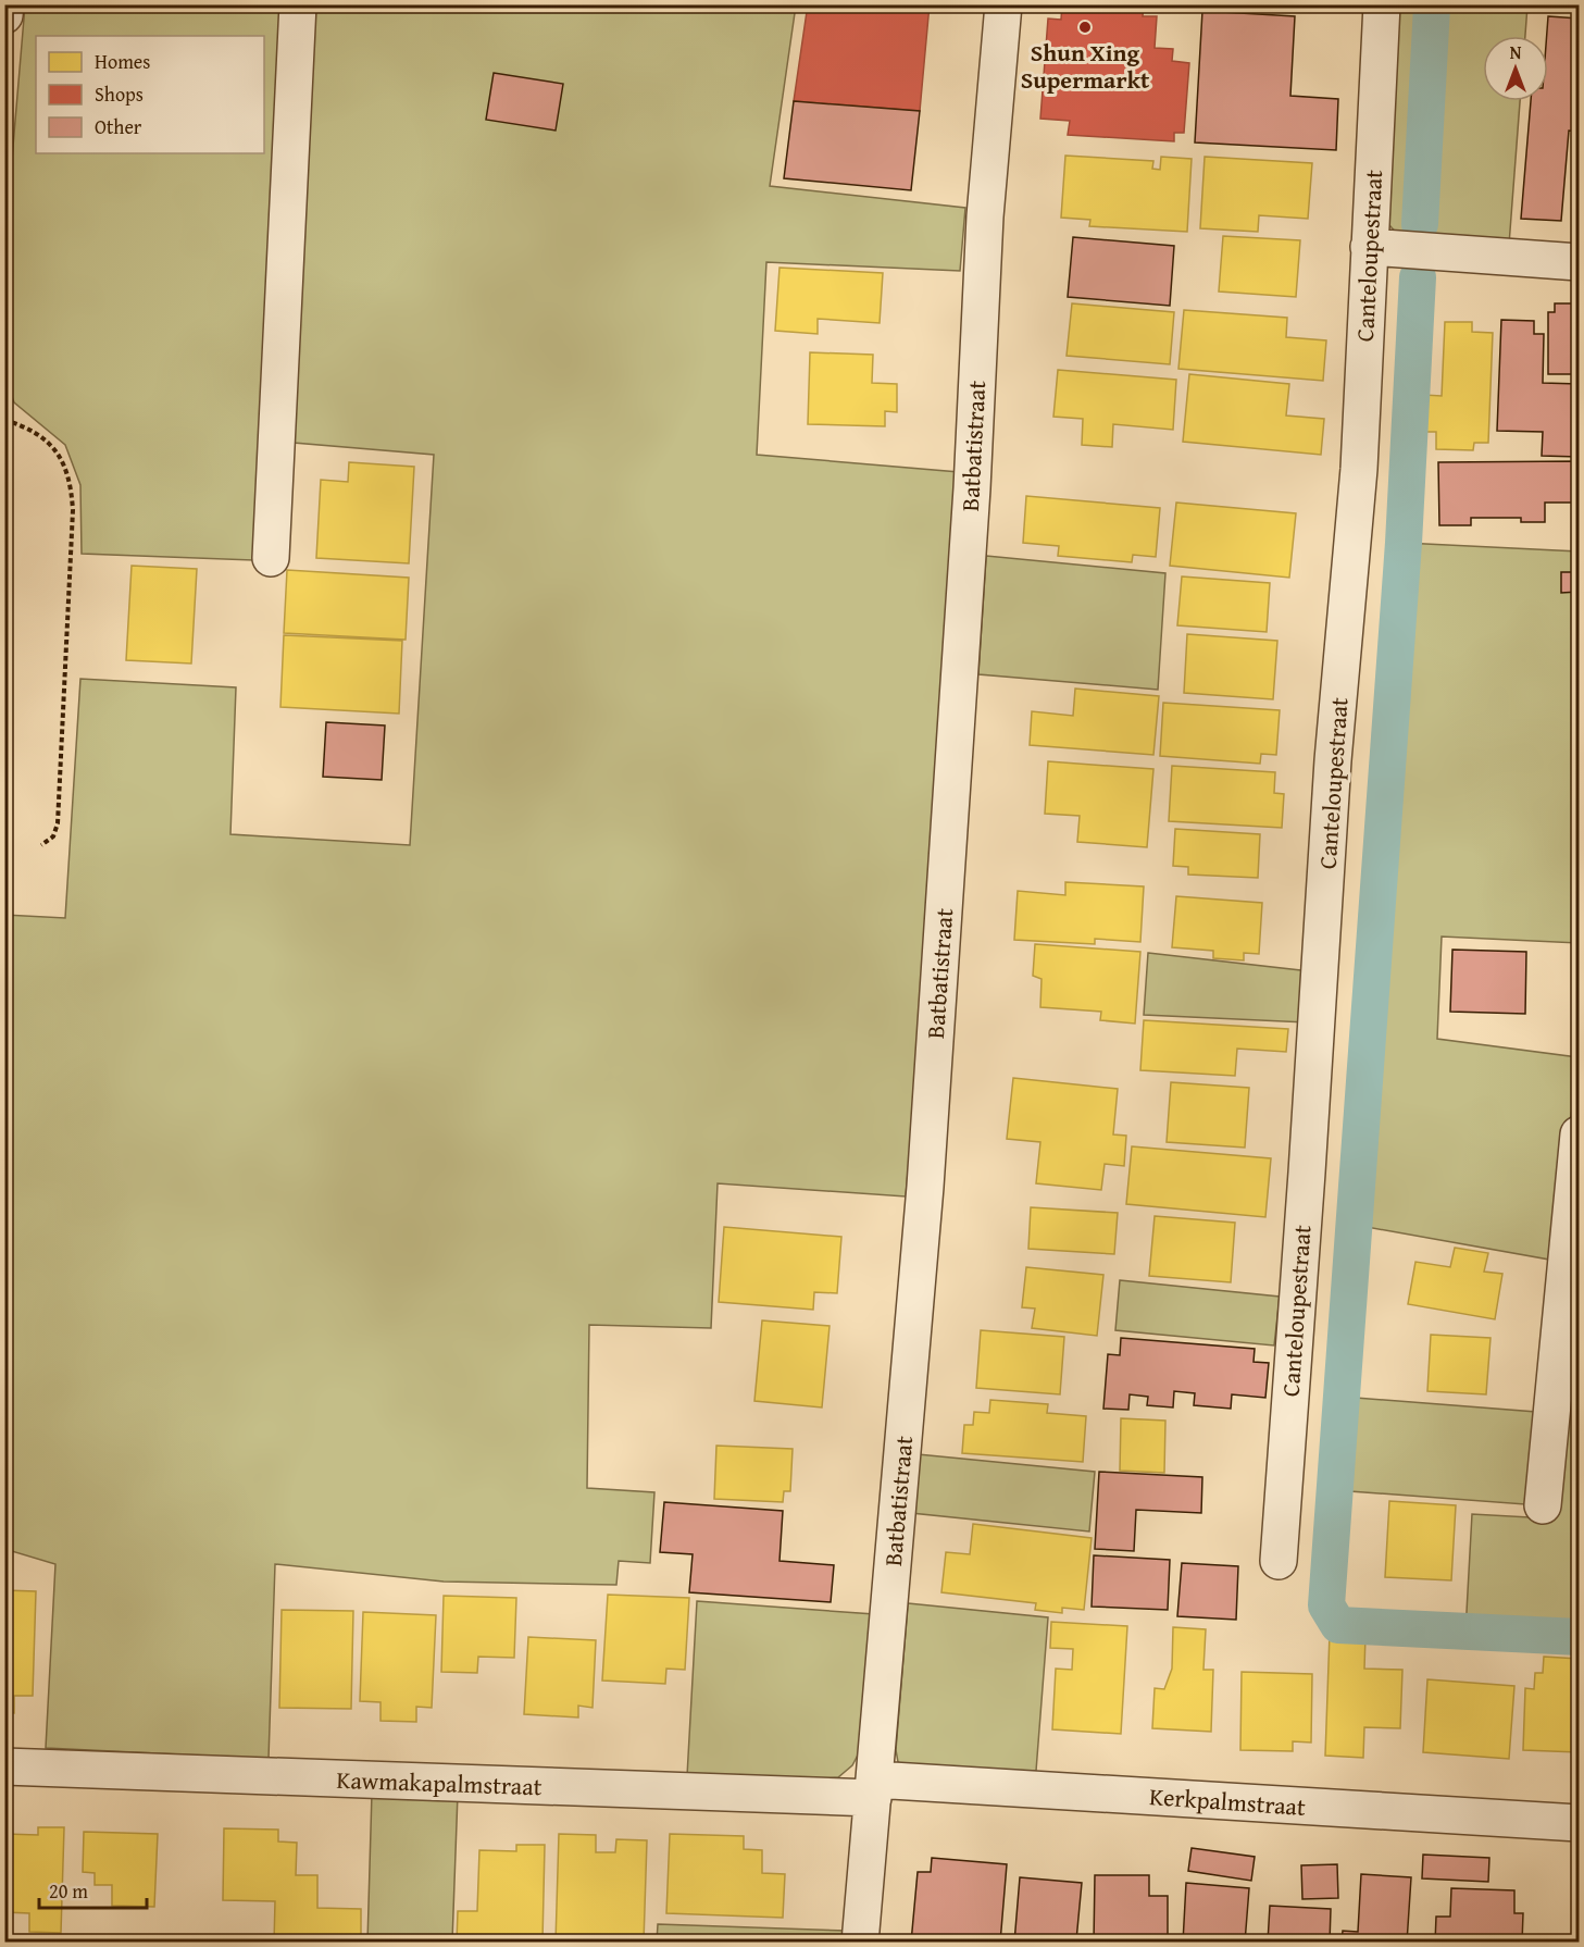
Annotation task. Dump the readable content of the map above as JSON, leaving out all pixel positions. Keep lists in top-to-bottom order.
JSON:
{
  "streets": {
    "street": [
      "Canteloupestraat",
      "Batbatistraat",
      "Kawmakapalmstraat",
      "Kerkpalmstraat"
    ]
  },
  "crossings": [
    ["Batbatistraat", "Kawmakapalmstraat"],
    ["Batbatistraat", "Kerkpalmstraat"],
    ["Kawmakapalmstraat", "Kerkpalmstraat"]
  ],
  "places": ["Shun Xing Supermarkt"],
  "legend": ["Homes", "Shops", "Other"],
  "scale_bar": "20 m",
  "north": "top"
}
